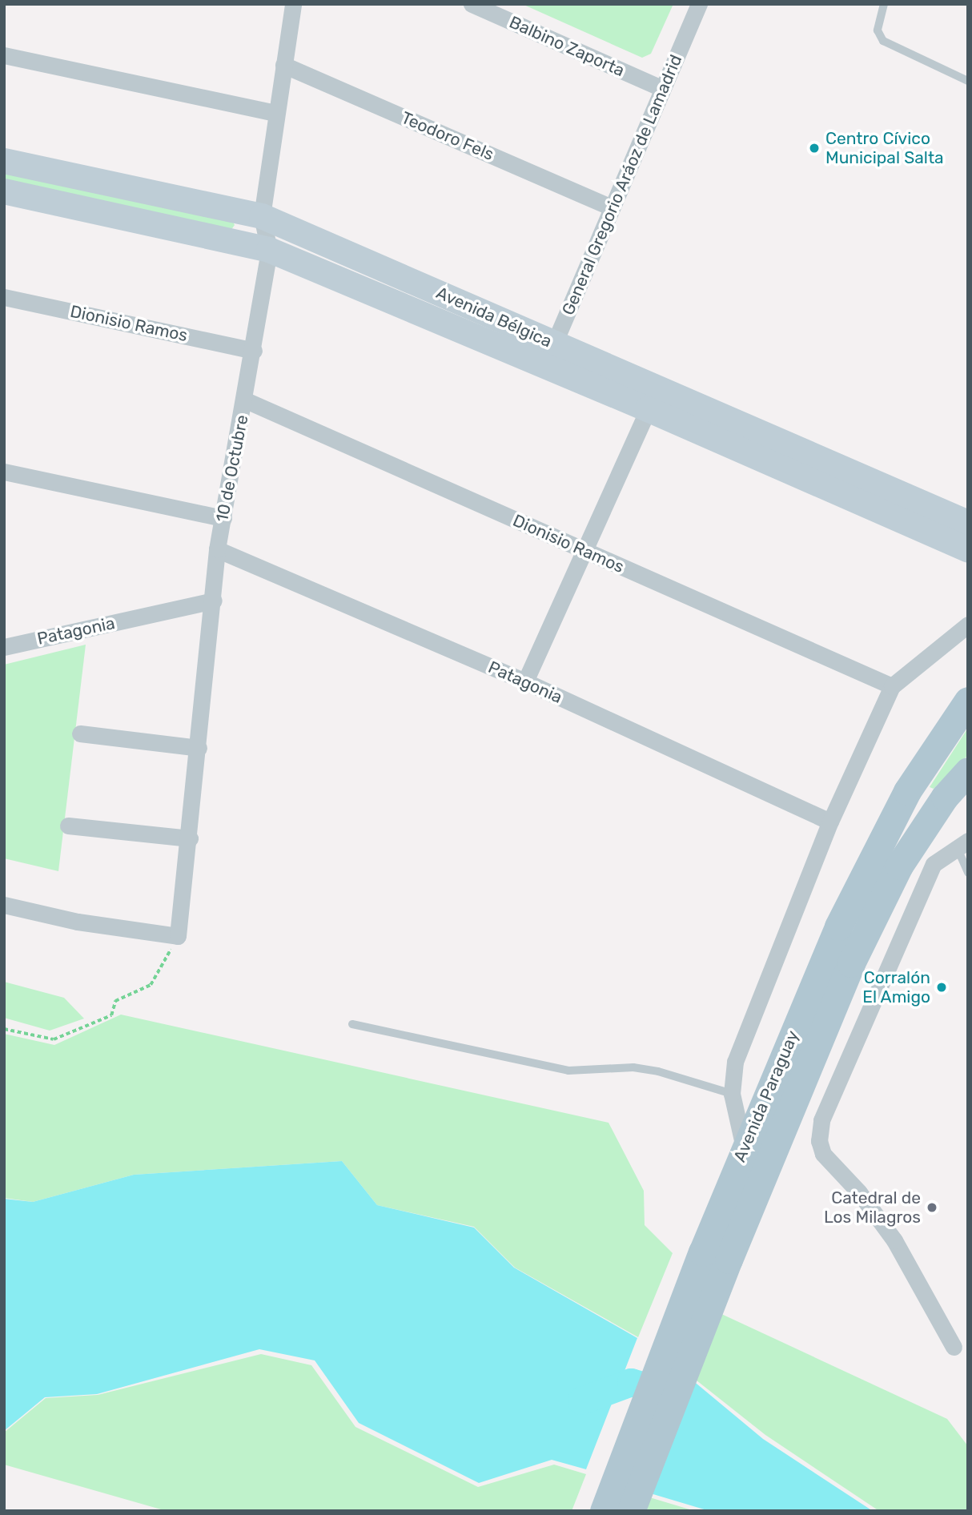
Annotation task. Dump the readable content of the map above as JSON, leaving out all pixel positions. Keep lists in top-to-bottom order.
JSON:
{
  "streets": {
    "main road": ["Avenida Bélgica", "Avenida Paraguay"],
    "street": [
      "Balbino Zaporta",
      "Teodoro Fels",
      "General Gregorio Aráoz de Lamadrid",
      "Dionisio Ramos",
      "10 de Octubre",
      "Patagonia"
    ]
  },
  "crossings": [
    ["Balbino Zaporta", "General Gregorio Aráoz de Lamadrid"],
    ["Teodoro Fels", "General Gregorio Aráoz de Lamadrid"],
    ["Teodoro Fels", "10 de Octubre"],
    ["General Gregorio Aráoz de Lamadrid", "Avenida Bélgica"],
    ["Avenida Bélgica", "10 de Octubre"],
    ["Dionisio Ramos", "10 de Octubre"],
    ["10 de Octubre", "Patagonia"]
  ],
  "places": ["Centro Cívico Municipal Salta", "Corralón El Amigo", "Catedral de Los Milagros"]
}
